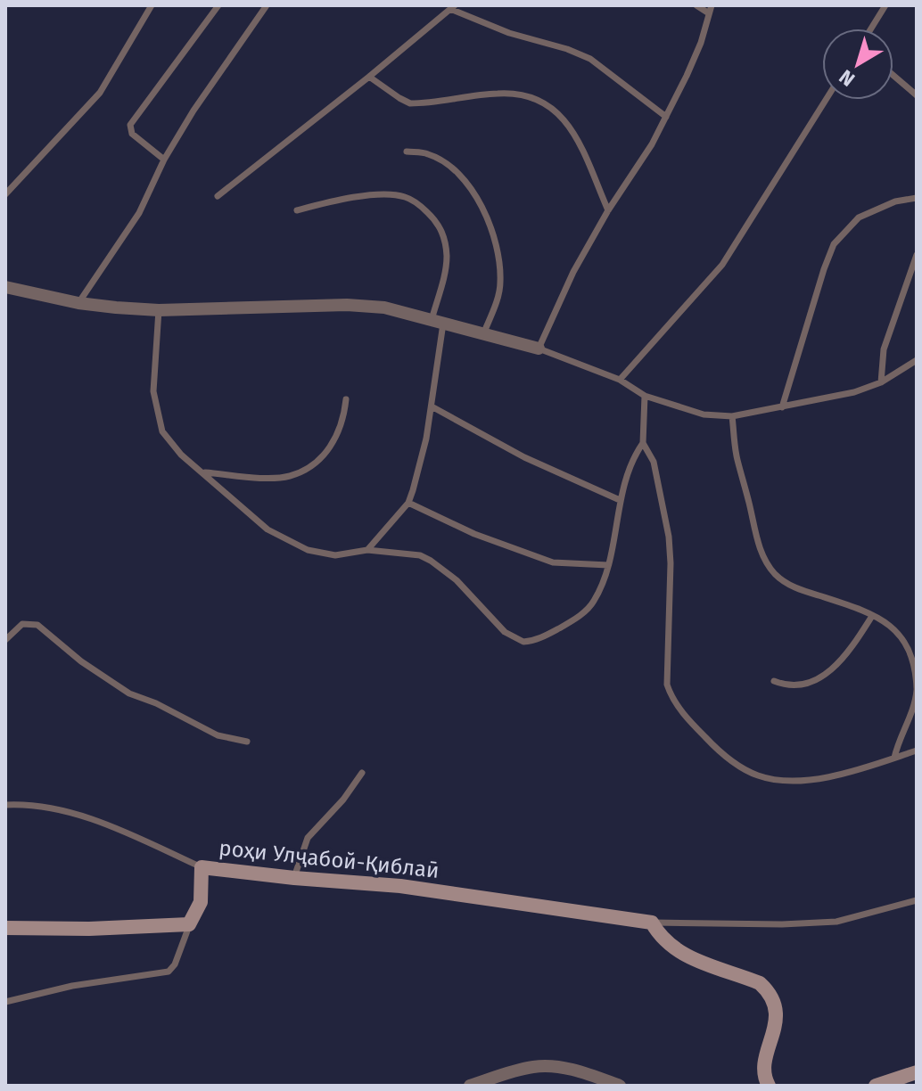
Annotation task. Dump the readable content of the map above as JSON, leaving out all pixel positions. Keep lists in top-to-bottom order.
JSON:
{
  "streets": {
    "street": ["роҳи Улҷабой-Қиблаӣ"]
  },
  "north": "bottom left"
}
